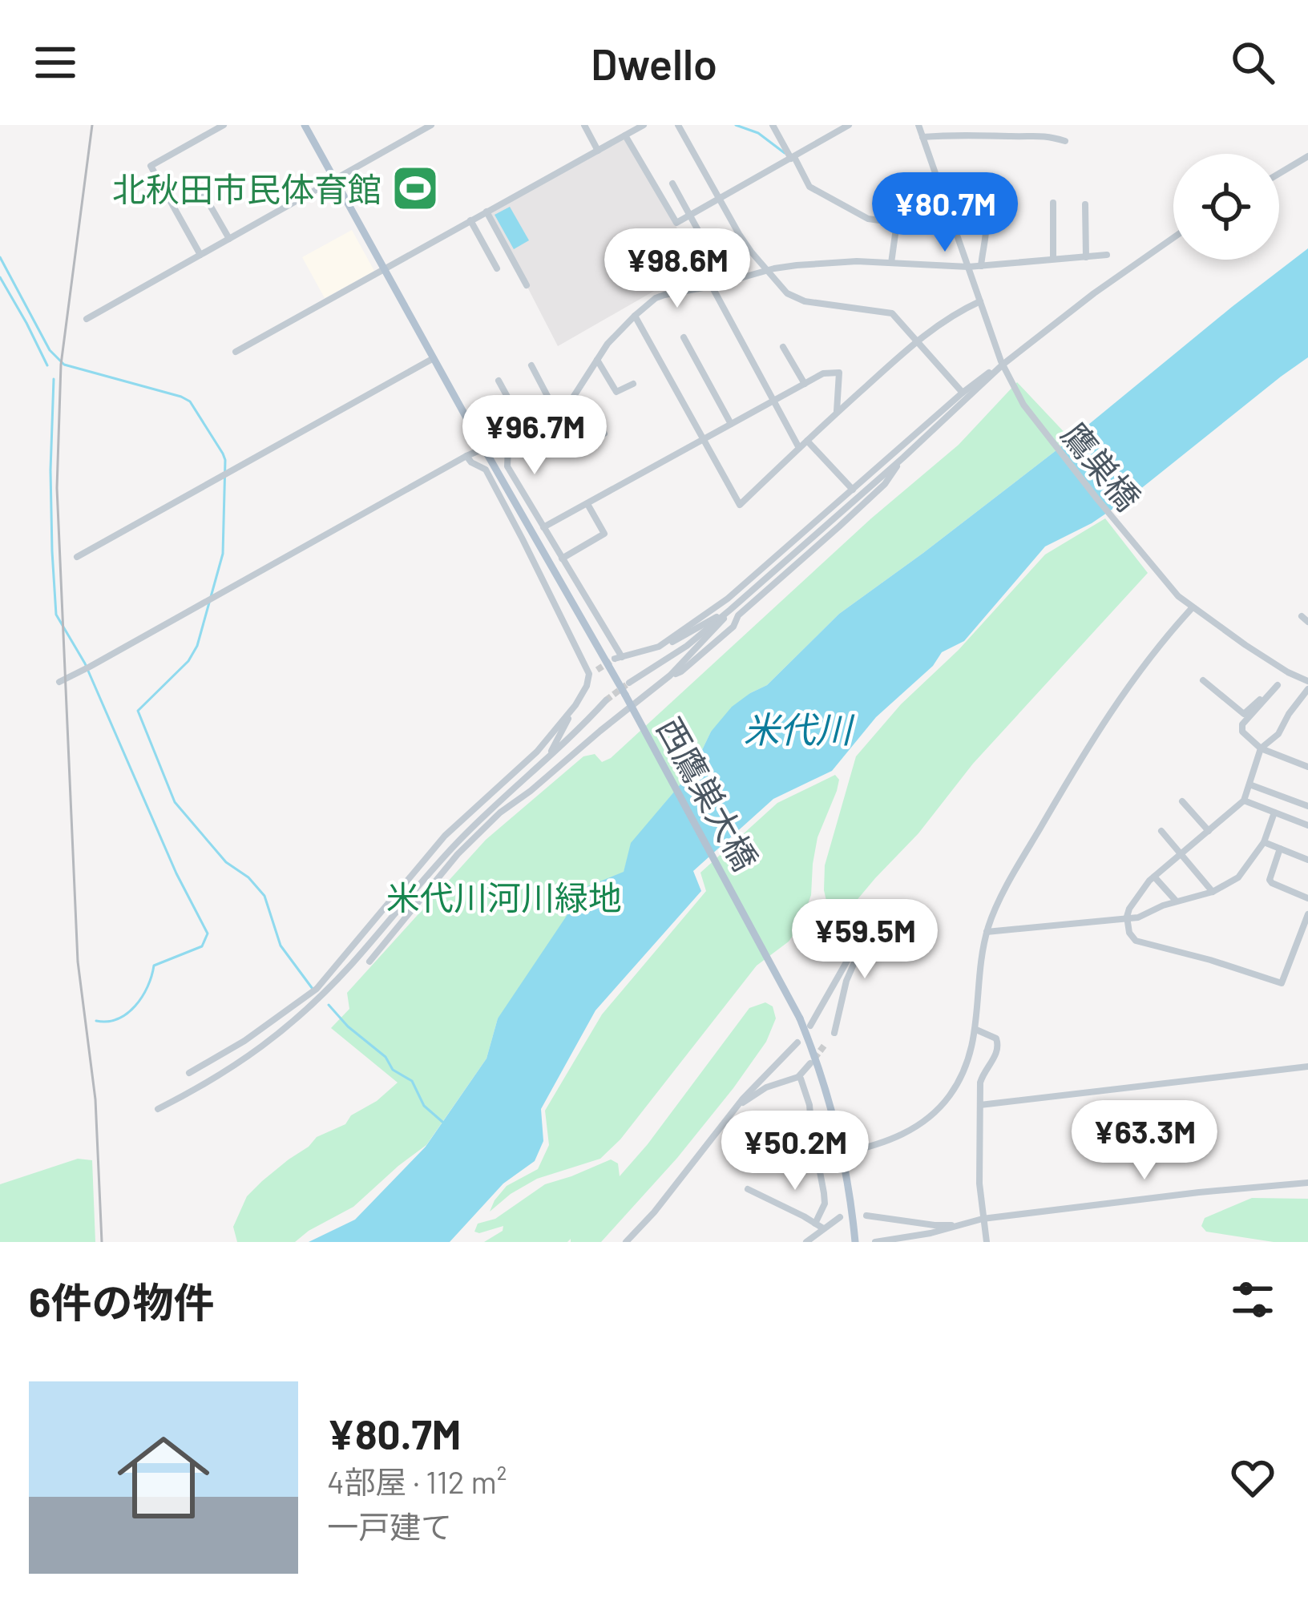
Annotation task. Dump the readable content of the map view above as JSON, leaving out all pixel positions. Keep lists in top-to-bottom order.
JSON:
{
  "streets": {
    "main road": ["西鷹巣大橋"],
    "street": ["鷹巣橋"]
  },
  "water": ["米代川"],
  "parks": ["米代川河川緑地"],
  "places": {
    "sports": ["北秋田市民体育館"]
  },
  "page": {
    "header": "Dwello",
    "price": [
      "¥80.7M",
      "¥98.6M",
      "¥96.7M",
      "¥59.5M",
      "¥63.3M",
      "¥50.2M"
    ],
    "heading": "6件の物件",
    "list": [
      {
        "name": "¥80.7M",
        "note": "4部屋 · 112 m² · 一戸建て"
      }
    ]
  }
}
